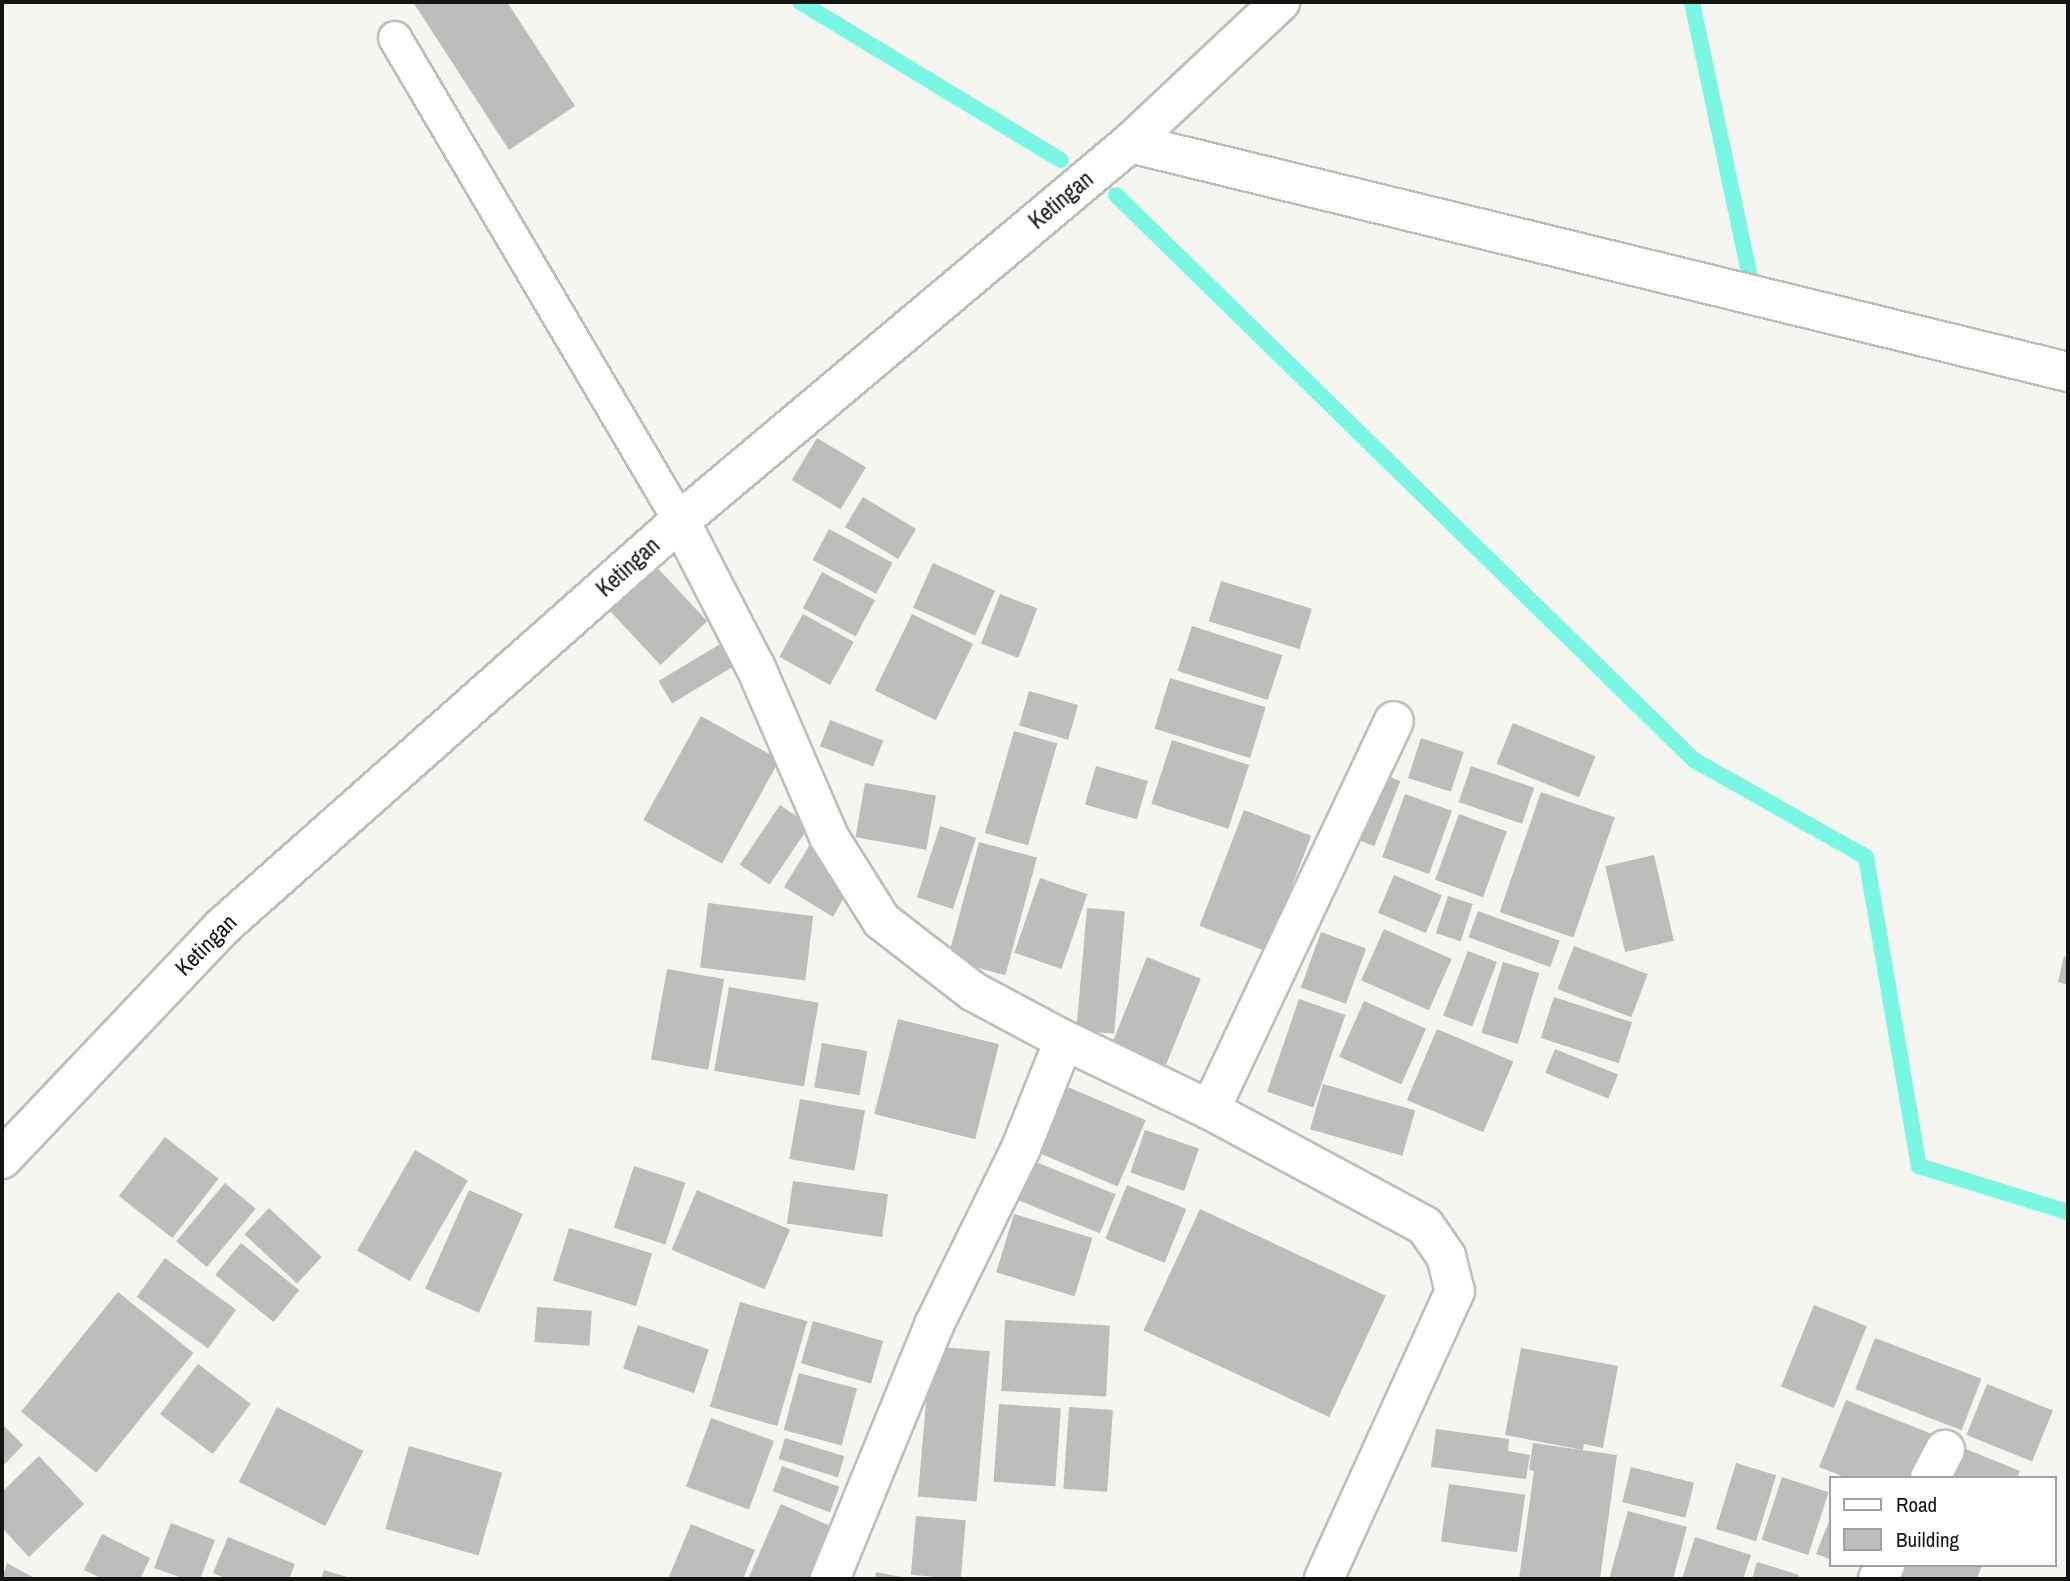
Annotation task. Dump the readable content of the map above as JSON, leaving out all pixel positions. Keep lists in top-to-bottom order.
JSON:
{
  "streets": {
    "street": ["Ketingan"]
  },
  "legend": ["Road", "Building"]
}
